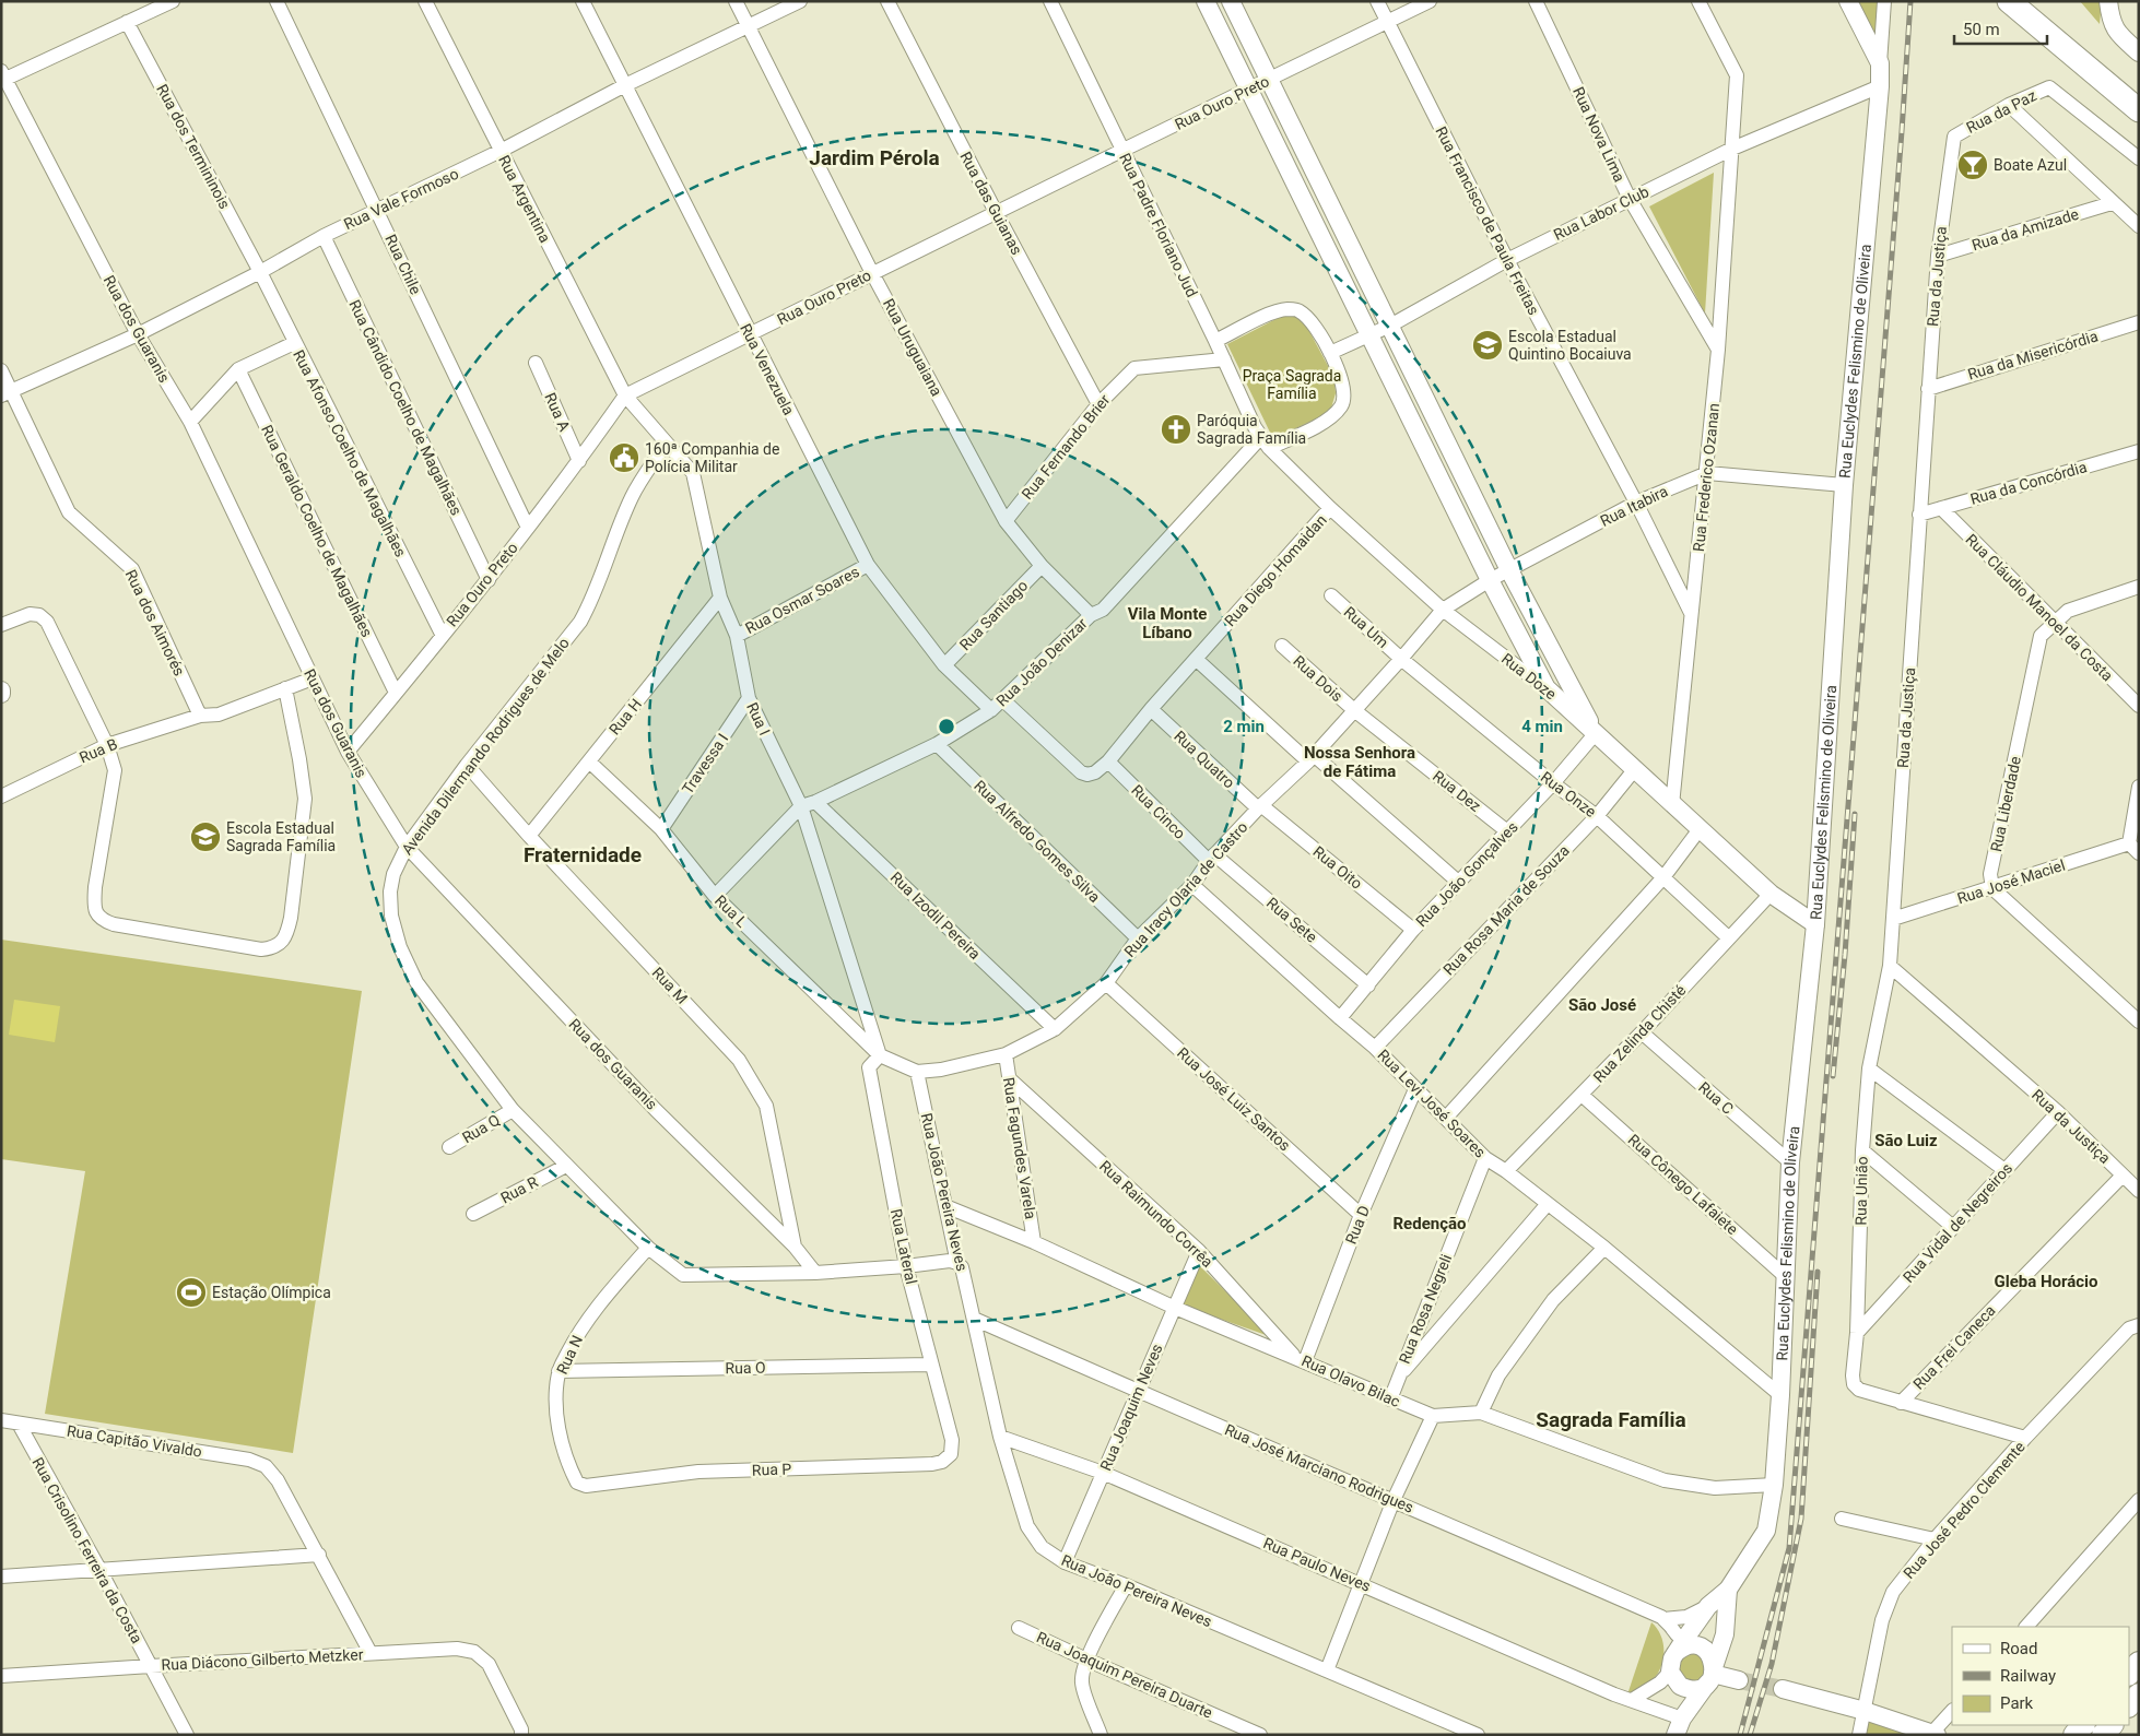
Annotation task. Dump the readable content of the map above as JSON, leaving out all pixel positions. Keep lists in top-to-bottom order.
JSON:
{
  "streets": {
    "street": [
      "Rua Ouro Preto",
      "Rua da Paz",
      "Rua Nova Lima",
      "Rua dos Termininois",
      "Rua Vale Formoso",
      "Rua Argentina",
      "Rua das Guianas",
      "Rua Labor Club",
      "Rua Francisco de Paula Freitas",
      "Rua Padre Floriano Jud",
      "Rua da Amizade",
      "Rua Chile",
      "Rua da Justiça",
      "Rua dos Guaranis",
      "Rua Uruguaiana",
      "Rua da Misericórdia",
      "Rua Euclydes Felismino de Oliveira",
      "Rua Venezuela",
      "Rua Cândido Coelho de Magalhães",
      "Rua A",
      "Rua Fernando Brier",
      "Rua Afonso Coelho de Magalhães",
      "Rua Frederico Ozanan",
      "Rua da Concórdia",
      "Rua Itabira",
      "Rua Geraldo Coelho de Magalhães",
      "Rua Diego Homaidan",
      "Rua Osmar Soares",
      "Rua Cláudio Manoel da Costa",
      "Rua Santiago",
      "Rua dos Aimorés",
      "Rua Um",
      "Rua João Denizar",
      "Rua Doze",
      "Rua Dois",
      "Rua H",
      "Rua I",
      "Avenida Dilermando Rodrigues de Melo",
      "Rua B",
      "Rua Quatro",
      "Travessa I",
      "Rua Dez",
      "Rua Onze",
      "Rua Liberdade",
      "Rua Cinco",
      "Rua Alfredo Gomes Silva",
      "Rua Oito",
      "Rua João Gonçalves",
      "Rua José Maciel",
      "Rua Iracy Olaria de Castro",
      "Rua Rosa Maria de Souza",
      "Rua L",
      "Rua Izodil Pereira",
      "Rua Sete",
      "Rua M",
      "Rua Zelinda Chisté",
      "Rua C",
      "Rua José Luiz Santos",
      "Rua Levi José Soares",
      "Rua Q",
      "Rua Fagundes Varela",
      "Rua Cônego Lafaiete",
      "Rua R",
      "Rua União",
      "Rua João Pereira Neves",
      "Rua Raimundo Corrêa",
      "Rua Vidal de Negreiros",
      "Rua D",
      "Rua Lateral",
      "Rua Rosa Negreli",
      "Rua Frei Caneca",
      "Rua N",
      "Rua O",
      "Rua Olavo Bilac",
      "Rua Joaquim Neves",
      "Rua Capitão Vivaldo",
      "Rua José Marciano Rodrigues",
      "Rua P",
      "Rua José Pedro Clemente",
      "Rua Crisolino Ferreira da Costa",
      "Rua Paulo Neves",
      "Rua Diácono Gilberto Metzker",
      "Rua Joaquim Pereira Duarte"
    ]
  },
  "crossings": [
    ["Rua Ouro Preto", "Rua Argentina"],
    ["Rua Ouro Preto", "Rua das Guianas"],
    ["Rua Ouro Preto", "Rua Francisco de Paula Freitas"],
    ["Rua Ouro Preto", "Rua Padre Floriano Jud"],
    ["Rua Ouro Preto", "Rua Chile"],
    ["Rua Ouro Preto", "Rua dos Guaranis"],
    ["Rua Ouro Preto", "Rua Uruguaiana"],
    ["Rua Ouro Preto", "Rua Venezuela"],
    ["Rua Ouro Preto", "Rua Cândido Coelho de Magalhães"],
    ["Rua Ouro Preto", "Rua A"],
    ["Rua Ouro Preto", "Rua Afonso Coelho de Magalhães"],
    ["Rua Ouro Preto", "Rua Geraldo Coelho de Magalhães"],
    ["Rua Ouro Preto", "Rua I"],
    ["Rua da Paz", "Rua da Justiça"],
    ["Rua Nova Lima", "Rua Labor Club"],
    ["Rua Nova Lima", "Rua Frederico Ozanan"],
    ["Rua dos Termininois", "Rua Vale Formoso"],
    ["Rua dos Termininois", "Rua Afonso Coelho de Magalhães"],
    ["Rua Vale Formoso", "Rua Argentina"],
    ["Rua Vale Formoso", "Rua Chile"],
    ["Rua Vale Formoso", "Rua dos Guaranis"],
    ["Rua Vale Formoso", "Rua Uruguaiana"],
    ["Rua Vale Formoso", "Rua Venezuela"],
    ["Rua Vale Formoso", "Rua Cândido Coelho de Magalhães"],
    ["Rua Vale Formoso", "Rua Afonso Coelho de Magalhães"],
    ["Rua Vale Formoso", "Rua dos Aimorés"],
    ["Rua Argentina", "Rua I"],
    ["Rua das Guianas", "Rua Fernando Brier"],
    ["Rua Labor Club", "Rua Francisco de Paula Freitas"],
    ["Rua Labor Club", "Rua Padre Floriano Jud"],
    ["Rua Labor Club", "Rua Euclydes Felismino de Oliveira"],
    ["Rua Labor Club", "Rua Fernando Brier"],
    ["Rua Labor Club", "Rua Frederico Ozanan"],
    ["Rua Labor Club", "Rua João Denizar"],
    ["Rua Labor Club", "Rua Doze"],
    ["Rua Francisco de Paula Freitas", "Rua Frederico Ozanan"],
    ["Rua Francisco de Paula Freitas", "Rua Itabira"],
    ["Rua Padre Floriano Jud", "Rua Fernando Brier"],
    ["Rua Padre Floriano Jud", "Rua João Denizar"],
    ["Rua Padre Floriano Jud", "Rua Doze"],
    ["Rua da Amizade", "Rua da Justiça"],
    ["Rua da Justiça", "Rua da Misericórdia"],
    ["Rua da Justiça", "Rua da Concórdia"],
    ["Rua da Justiça", "Rua José Maciel"],
    ["Rua da Justiça", "Rua União"],
    ["Rua da Justiça", "Rua Vidal de Negreiros"],
    ["Rua da Justiça", "Rua Frei Caneca"],
    ["Rua dos Guaranis", "Avenida Dilermando Rodrigues de Melo"],
    ["Rua dos Guaranis", "Rua B"],
    ["Rua dos Guaranis", "Rua M"],
    ["Rua Uruguaiana", "Rua Fernando Brier"],
    ["Rua Uruguaiana", "Rua Santiago"],
    ["Rua Uruguaiana", "Rua João Denizar"],
    ["Rua Euclydes Felismino de Oliveira", "Rua Itabira"],
    ["Rua Euclydes Felismino de Oliveira", "Rua Doze"],
    ["Rua Euclydes Felismino de Oliveira", "Rua C"],
    ["Rua Euclydes Felismino de Oliveira", "Rua Levi José Soares"],
    ["Rua Euclydes Felismino de Oliveira", "Rua Cônego Lafaiete"],
    ["Rua Euclydes Felismino de Oliveira", "Rua Olavo Bilac"],
    ["Rua Euclydes Felismino de Oliveira", "Rua Paulo Neves"],
    ["Rua Venezuela", "Rua Osmar Soares"],
    ["Rua Venezuela", "Rua Santiago"],
    ["Rua Venezuela", "Rua João Denizar"],
    ["Rua Fernando Brier", "Rua João Denizar"],
    ["Rua Fernando Brier", "Rua Doze"],
    ["Rua Frederico Ozanan", "Rua Itabira"],
    ["Rua Frederico Ozanan", "Rua Doze"],
    ["Rua da Concórdia", "Rua Cláudio Manoel da Costa"],
    ["Rua Itabira", "Rua Doze"],
    ["Rua Itabira", "Rua Iracy Olaria de Castro"],
    ["Rua Diego Homaidan", "Rua João Denizar"],
    ["Rua Diego Homaidan", "Rua Doze"],
    ["Rua Diego Homaidan", "Rua Quatro"],
    ["Rua Diego Homaidan", "Rua Cinco"],
    ["Rua Osmar Soares", "Rua I"],
    ["Rua Cláudio Manoel da Costa", "Rua Liberdade"],
    ["Rua dos Aimorés", "Rua B"],
    ["Rua Um", "Rua Onze"],
    ["Rua Um", "Rua Iracy Olaria de Castro"],
    ["Rua João Denizar", "Rua Doze"],
    ["Rua João Denizar", "Rua I"],
    ["Rua João Denizar", "Rua Alfredo Gomes Silva"],
    ["Rua João Denizar", "Rua Izodil Pereira"],
    ["Rua Doze", "Rua João Gonçalves"],
    ["Rua Doze", "Rua Iracy Olaria de Castro"],
    ["Rua Doze", "Rua Rosa Maria de Souza"],
    ["Rua Doze", "Rua Zelinda Chisté"],
    ["Rua Dois", "Rua Dez"],
    ["Rua Dois", "Rua Iracy Olaria de Castro"],
    ["Rua H", "Rua I"],
    ["Rua H", "Rua L"],
    ["Rua H", "Rua M"],
    ["Rua I", "Avenida Dilermando Rodrigues de Melo"],
    ["Rua I", "Travessa I"],
    ["Rua I", "Rua Iracy Olaria de Castro"],
    ["Rua I", "Rua L"],
    ["Rua I", "Rua Lateral"],
    ["Avenida Dilermando Rodrigues de Melo", "Rua M"],
    ["Avenida Dilermando Rodrigues de Melo", "Rua Q"],
    ["Avenida Dilermando Rodrigues de Melo", "Rua R"],
    ["Avenida Dilermando Rodrigues de Melo", "Rua João Pereira Neves"],
    ["Avenida Dilermando Rodrigues de Melo", "Rua Lateral"],
    ["Avenida Dilermando Rodrigues de Melo", "Rua N"],
    ["Rua Quatro", "Rua Oito"],
    ["Rua Quatro", "Rua Iracy Olaria de Castro"],
    ["Travessa I", "Rua L"],
    ["Rua Dez", "Rua João Gonçalves"],
    ["Rua Dez", "Rua Iracy Olaria de Castro"],
    ["Rua Onze", "Rua João Gonçalves"],
    ["Rua Onze", "Rua Iracy Olaria de Castro"],
    ["Rua Onze", "Rua Rosa Maria de Souza"],
    ["Rua Onze", "Rua Zelinda Chisté"],
    ["Rua Liberdade", "Rua José Maciel"],
    ["Rua Cinco", "Rua Iracy Olaria de Castro"],
    ["Rua Cinco", "Rua Sete"],
    ["Rua Alfredo Gomes Silva", "Rua Iracy Olaria de Castro"],
    ["Rua Oito", "Rua João Gonçalves"],
    ["Rua Oito", "Rua Iracy Olaria de Castro"],
    ["Rua João Gonçalves", "Rua Sete"],
    ["Rua João Gonçalves", "Rua Levi José Soares"],
    ["Rua Iracy Olaria de Castro", "Rua L"],
    ["Rua Iracy Olaria de Castro", "Rua Izodil Pereira"],
    ["Rua Iracy Olaria de Castro", "Rua Sete"],
    ["Rua Iracy Olaria de Castro", "Rua José Luiz Santos"],
    ["Rua Iracy Olaria de Castro", "Rua Levi José Soares"],
    ["Rua Iracy Olaria de Castro", "Rua Fagundes Varela"],
    ["Rua Iracy Olaria de Castro", "Rua João Pereira Neves"],
    ["Rua Iracy Olaria de Castro", "Rua Lateral"],
    ["Rua Rosa Maria de Souza", "Rua Levi José Soares"],
    ["Rua L", "Rua Lateral"],
    ["Rua Zelinda Chisté", "Rua C"],
    ["Rua Zelinda Chisté", "Rua Levi José Soares"],
    ["Rua Zelinda Chisté", "Rua Cônego Lafaiete"],
    ["Rua José Luiz Santos", "Rua D"],
    ["Rua Levi José Soares", "Rua D"],
    ["Rua Levi José Soares", "Rua Rosa Negreli"],
    ["Rua Fagundes Varela", "Rua Raimundo Corrêa"],
    ["Rua Fagundes Varela", "Rua Olavo Bilac"],
    ["Rua União", "Rua Vidal de Negreiros"],
    ["Rua União", "Rua Frei Caneca"],
    ["Rua João Pereira Neves", "Rua Olavo Bilac"],
    ["Rua João Pereira Neves", "Rua Joaquim Neves"],
    ["Rua João Pereira Neves", "Rua José Marciano Rodrigues"],
    ["Rua João Pereira Neves", "Rua Paulo Neves"],
    ["Rua Raimundo Corrêa", "Rua D"],
    ["Rua Raimundo Corrêa", "Rua Olavo Bilac"],
    ["Rua Raimundo Corrêa", "Rua Joaquim Neves"],
    ["Rua D", "Rua Olavo Bilac"],
    ["Rua Lateral", "Rua O"],
    ["Rua Lateral", "Rua P"],
    ["Rua Rosa Negreli", "Rua Olavo Bilac"],
    ["Rua N", "Rua O"],
    ["Rua N", "Rua P"],
    ["Rua Olavo Bilac", "Rua Joaquim Neves"],
    ["Rua Joaquim Neves", "Rua José Marciano Rodrigues"],
    ["Rua Joaquim Neves", "Rua Paulo Neves"],
    ["Rua Capitão Vivaldo", "Rua Crisolino Ferreira da Costa"],
    ["Rua Crisolino Ferreira da Costa", "Rua Diácono Gilberto Metzker"]
  ],
  "districts": [
    "Jardim Pérola",
    "Vila Monte Líbano",
    "Nossa Senhora de Fátima",
    "Fraternidade",
    "São José",
    "São Luiz",
    "Redenção",
    "Gleba Horácio",
    "Sagrada Família"
  ],
  "parks": ["Praça Sagrada Família"],
  "places": {
    "bar": ["Boate Azul"],
    "school or university": ["Escola Estadual Quintino Bocaiuva", "Escola Estadual Sagrada Família"],
    "church": ["Paróquia Sagrada Família"],
    "public building": ["160ª Companhia de Polícia Militar"],
    "sports": ["Estação Olímpica"]
  },
  "legend": ["Road", "Railway", "Park"],
  "scale_bar": "50 m",
  "rings": ["2 min", "4 min"]
}
